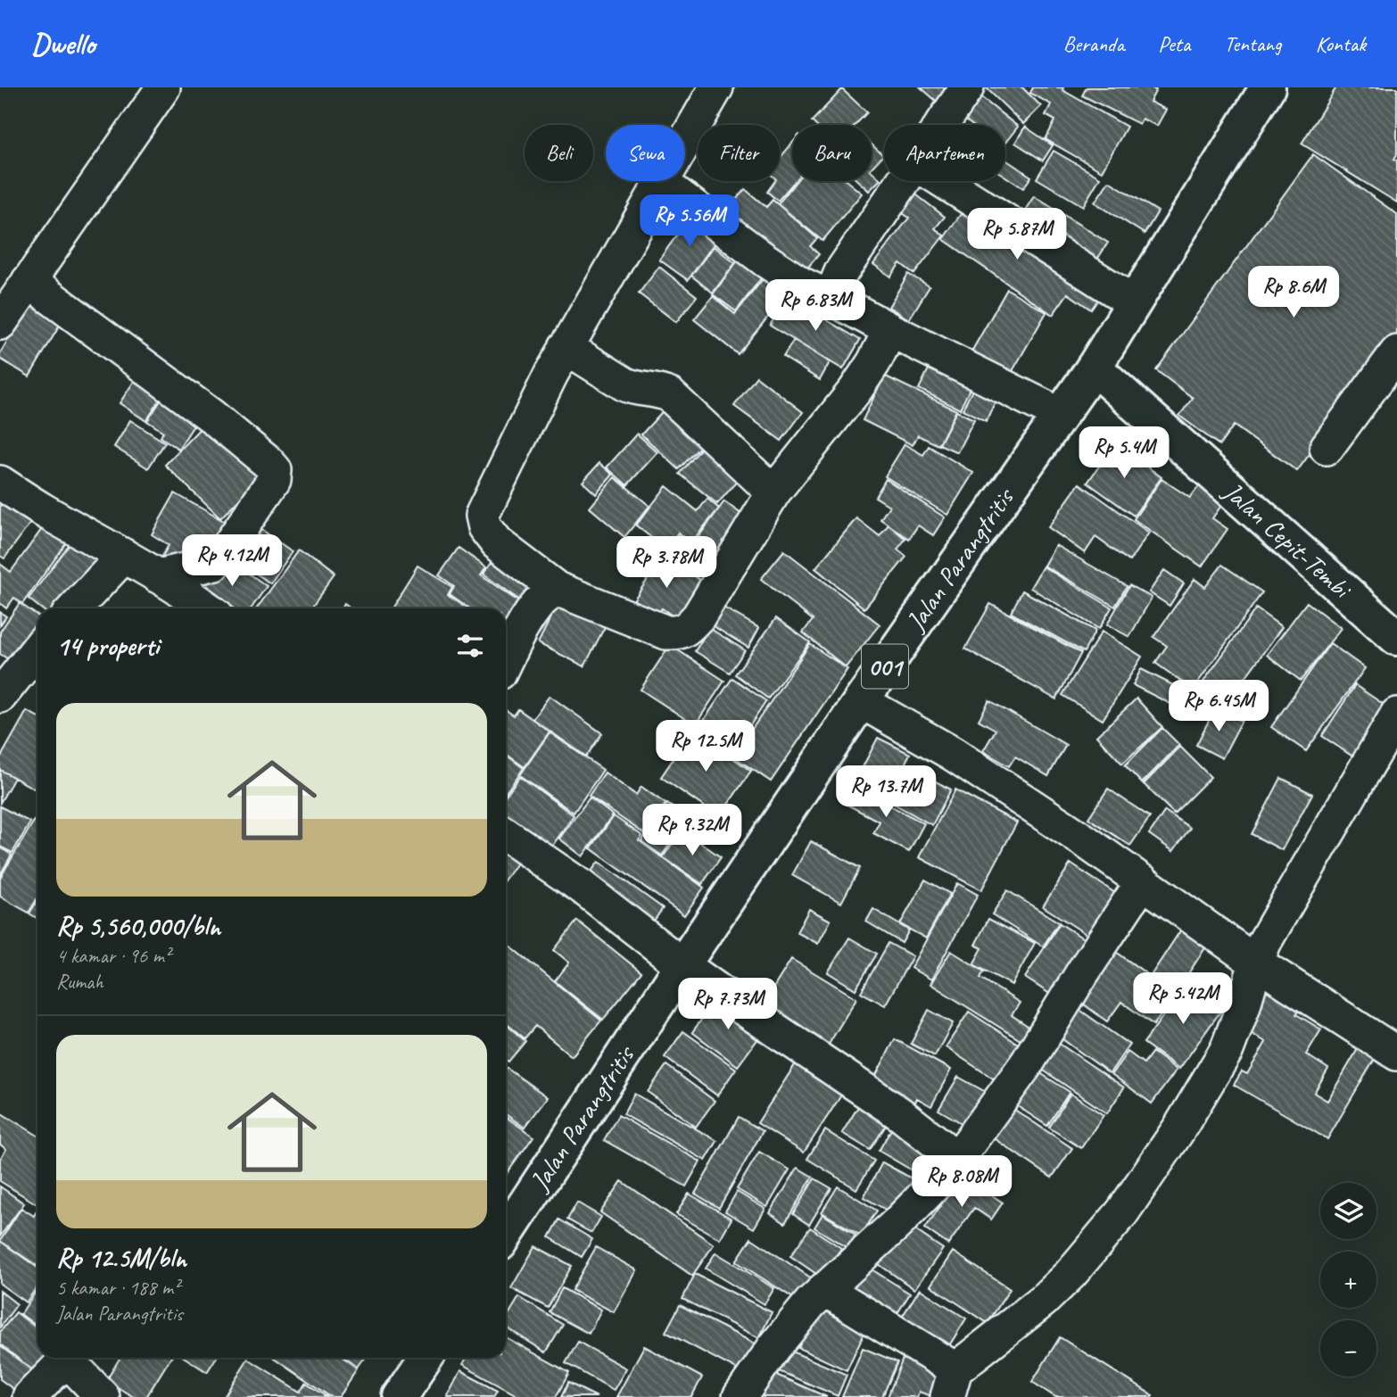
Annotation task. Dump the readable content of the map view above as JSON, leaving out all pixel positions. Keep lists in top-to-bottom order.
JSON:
{
  "streets": {
    "main road": ["Jalan Cepit-Tembi", "Jalan Parangtritis", "001"]
  },
  "crossings": [
    ["Jalan Cepit-Tembi", "Jalan Parangtritis"]
  ],
  "page": {
    "header": "Dwello",
    "nav": [
      "Beranda",
      "Peta",
      "Tentang",
      "Kontak"
    ],
    "chip": [
      "Beli",
      "Sewa",
      "Filter",
      "Baru",
      "Apartemen"
    ],
    "price": [
      "Rp 5.56M",
      "Rp 5.87M",
      "Rp 8.6M",
      "Rp 6.83M",
      "Rp 5.4M",
      "Rp 4.12M",
      "Rp 3.78M",
      "Rp 6.45M",
      "Rp 12.5M",
      "Rp 13.7M",
      "Rp 9.32M",
      "Rp 5.42M",
      "Rp 7.73M",
      "Rp 8.08M"
    ],
    "heading": "14 properti",
    "list": [
      {
        "name": "Rp 5,560,000/bln",
        "note": "4 kamar · 96 m² · Rumah"
      },
      {
        "name": "Rp 12.5M/bln",
        "note": "5 kamar · 188 m² · Jalan Parangtritis"
      }
    ],
    "map_buttons": ["+", "−"]
  }
}
